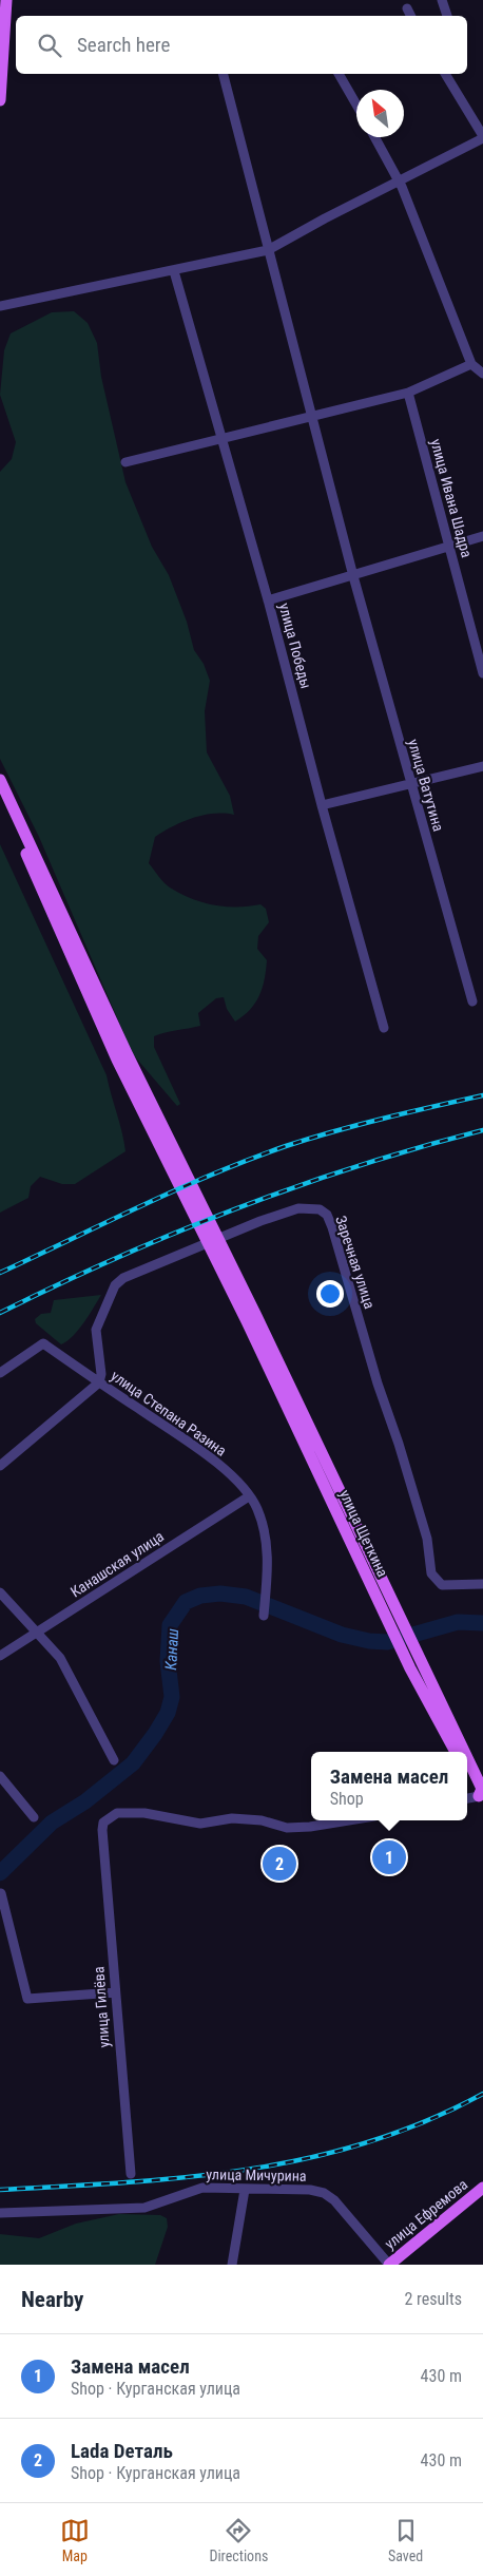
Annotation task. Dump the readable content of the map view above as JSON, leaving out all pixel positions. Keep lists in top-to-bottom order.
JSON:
{
  "streets": {
    "main road": ["улица Щеткина", "улица Ефремова"],
    "street": [
      "улица Ивана Шадра",
      "улица Победы",
      "улица Ватутина",
      "Заречная улица",
      "улица Степана Разина",
      "Канашская улица",
      "улица Гилёва",
      "улица Мичурина"
    ]
  },
  "crossings": [
    ["Заречная улица", "улица Степана Разина"],
    ["улица Степана Разина", "Канашская улица"],
    ["улица Мичурина", "улица Ефремова"]
  ],
  "water": ["Канаш"],
  "north": "top left",
  "page": {
    "search": "Search here",
    "popup": ["Замена масел", "Shop"],
    "pins": ["1", "2"],
    "heading": ["Nearby", "2 results"],
    "list": [
      {
        "mark": "1",
        "name": "Замена масел",
        "note": "Shop · Курганская улица",
        "value": "430 m"
      },
      {
        "mark": "2",
        "name": "Lada Dеталь",
        "note": "Shop · Курганская улица",
        "value": "430 m"
      }
    ],
    "nav": ["Map", "Directions", "Saved"]
  }
}
